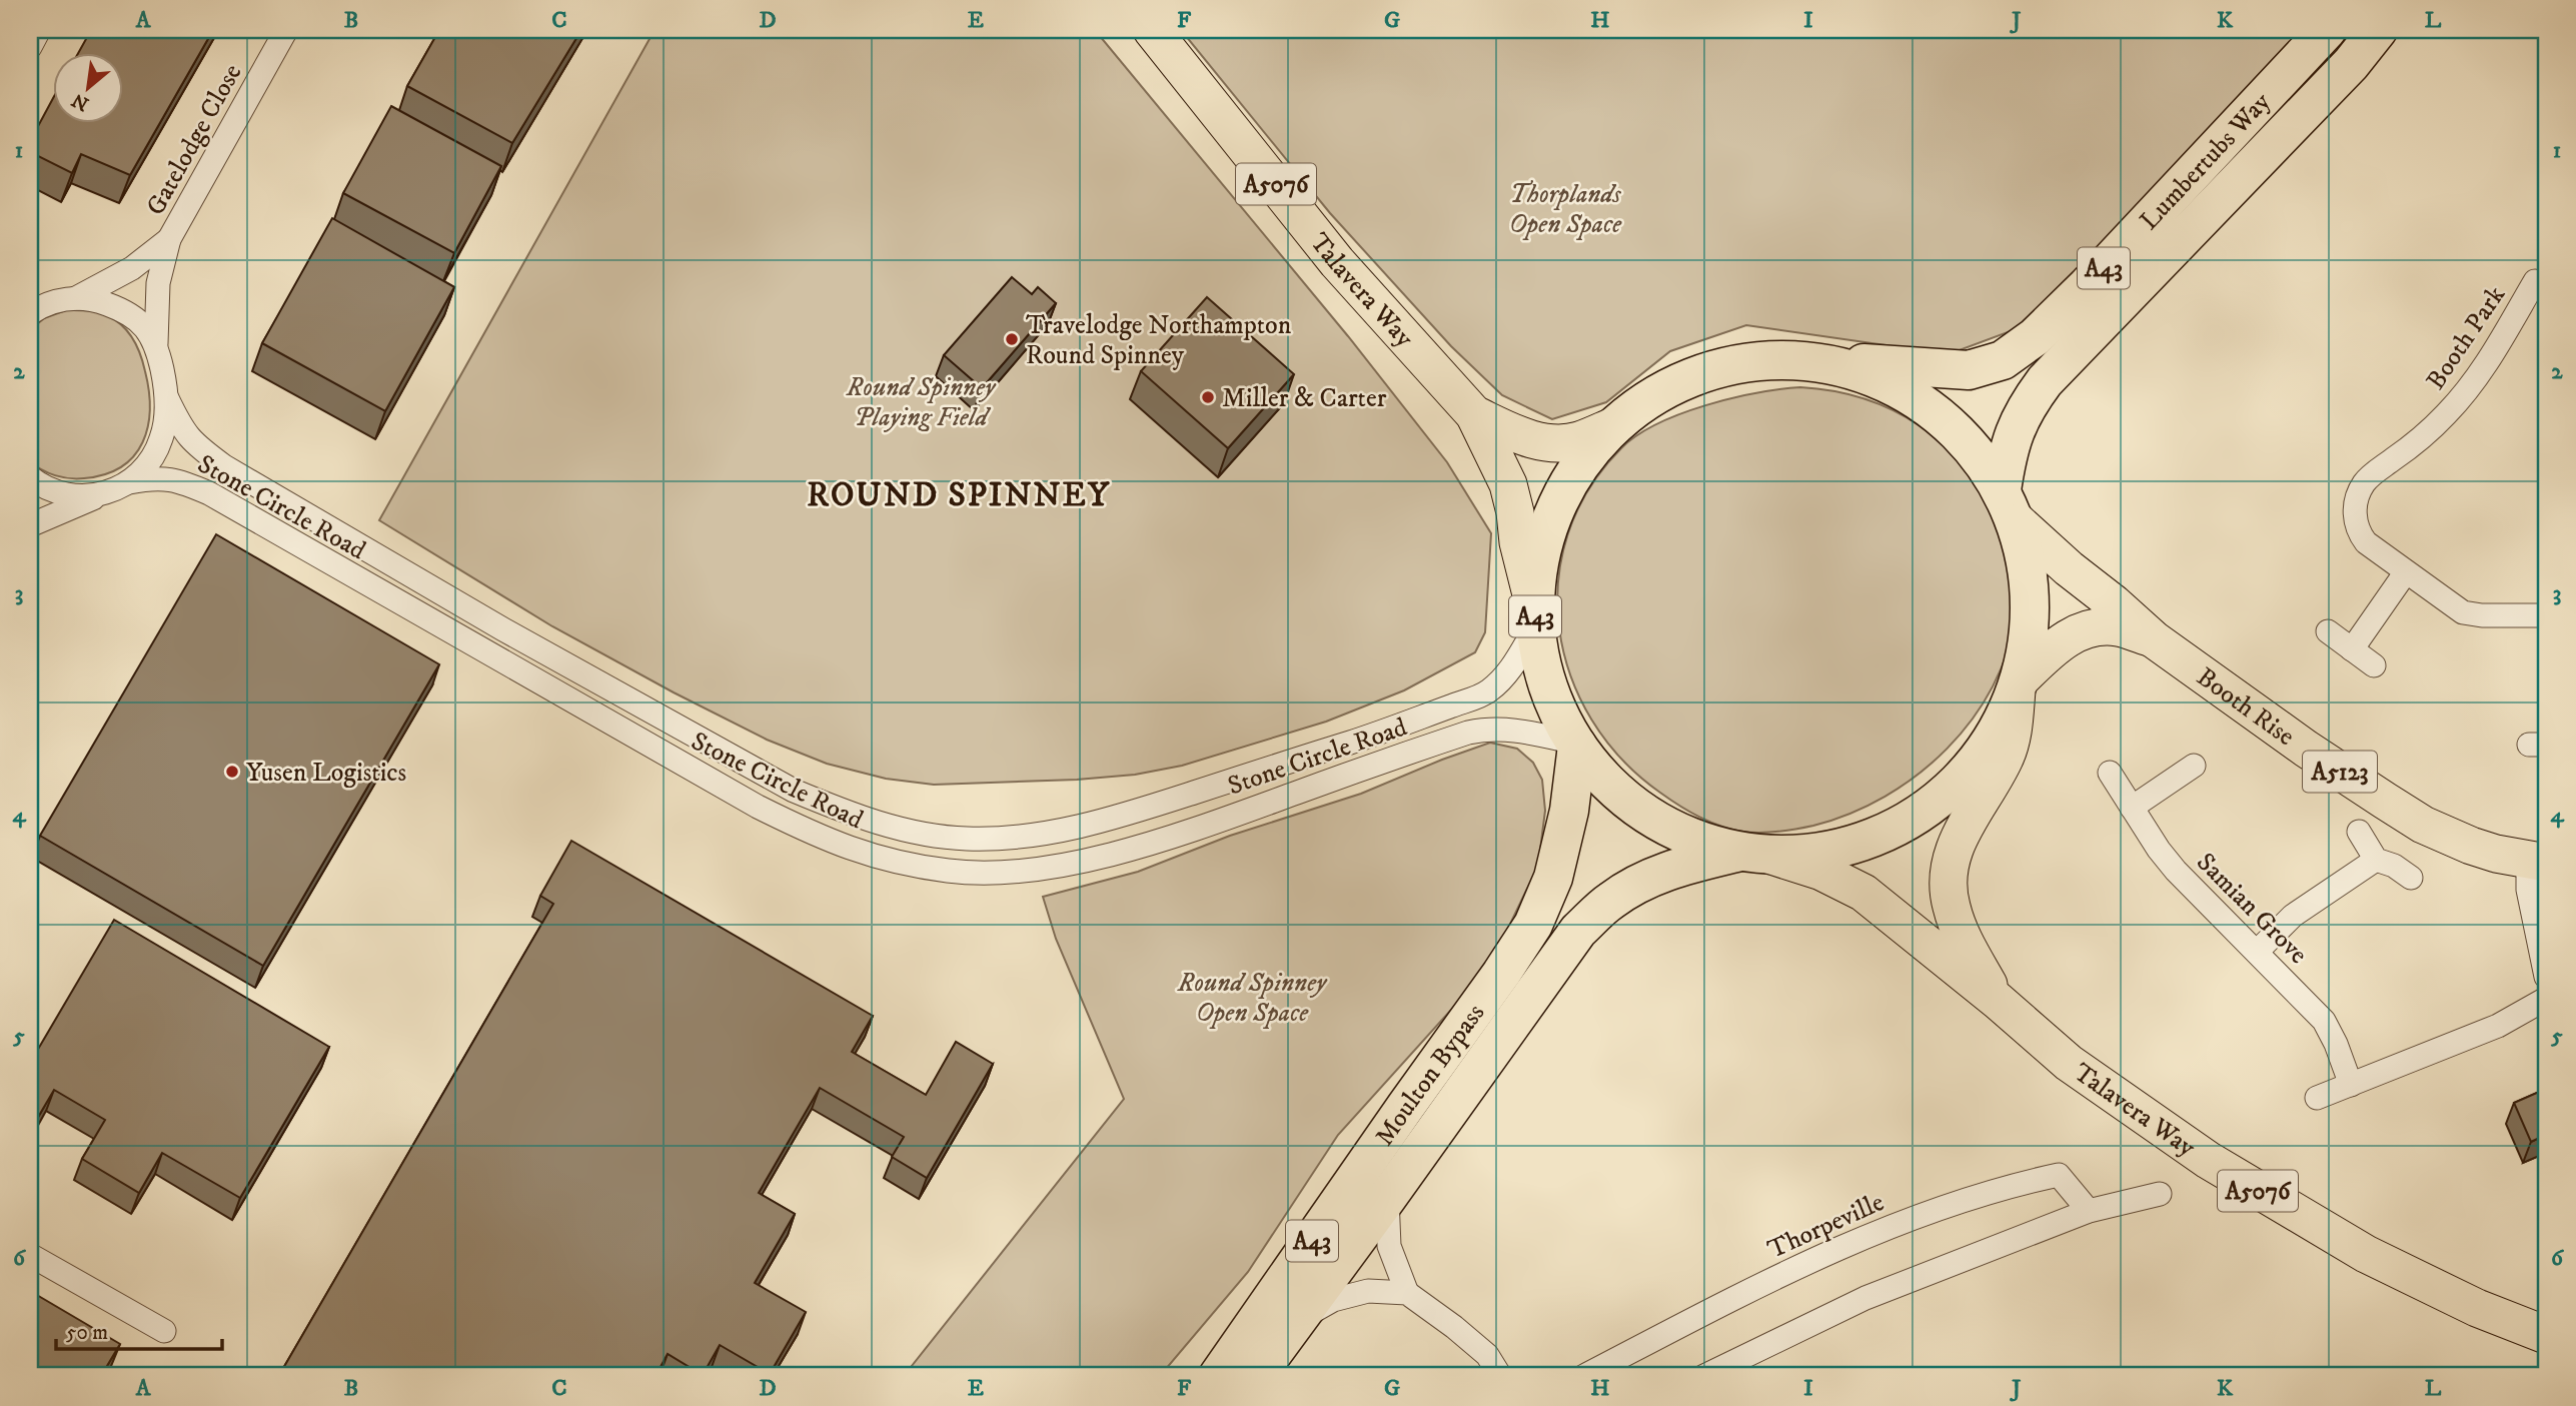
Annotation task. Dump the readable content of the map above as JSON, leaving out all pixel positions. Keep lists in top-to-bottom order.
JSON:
{
  "streets": {
    "highway": ["Lumbertubs Way", "A43", "Moulton Bypass"],
    "main road": [
      "A5076",
      "Talavera Way",
      "Booth Rise",
      "A5123"
    ],
    "street": [
      "Gatelodge Close",
      "Booth Park",
      "Stone Circle Road",
      "Samian Grove",
      "Thorpeville"
    ]
  },
  "crossings": [
    ["Gatelodge Close", "Stone Circle Road"],
    ["Lumbertubs Way", "A43"],
    ["Lumbertubs Way", "Booth Rise"],
    ["A43", "Talavera Way"],
    ["A43", "Stone Circle Road"],
    ["A43", "Booth Rise"],
    ["A43", "Moulton Bypass"],
    ["Talavera Way", "Stone Circle Road"],
    ["Talavera Way", "Booth Rise"],
    ["Talavera Way", "Moulton Bypass"],
    ["Stone Circle Road", "Moulton Bypass"]
  ],
  "districts": ["ROUND SPINNEY"],
  "parks": ["Thorplands Open Space", "Round Spinney Playing Field", "Round Spinney Open Space"],
  "places": ["Travelodge Northampton Round Spinney", "Miller & Carter", "Yusen Logistics"],
  "scale_bar": "50 m",
  "north": "bottom left",
  "grid": {
    "columns": [
      "A",
      "B",
      "C",
      "D",
      "E",
      "F",
      "G",
      "H",
      "I",
      "J",
      "K",
      "L"
    ],
    "rows": [
      "1",
      "2",
      "3",
      "4",
      "5",
      "6"
    ]
  }
}
